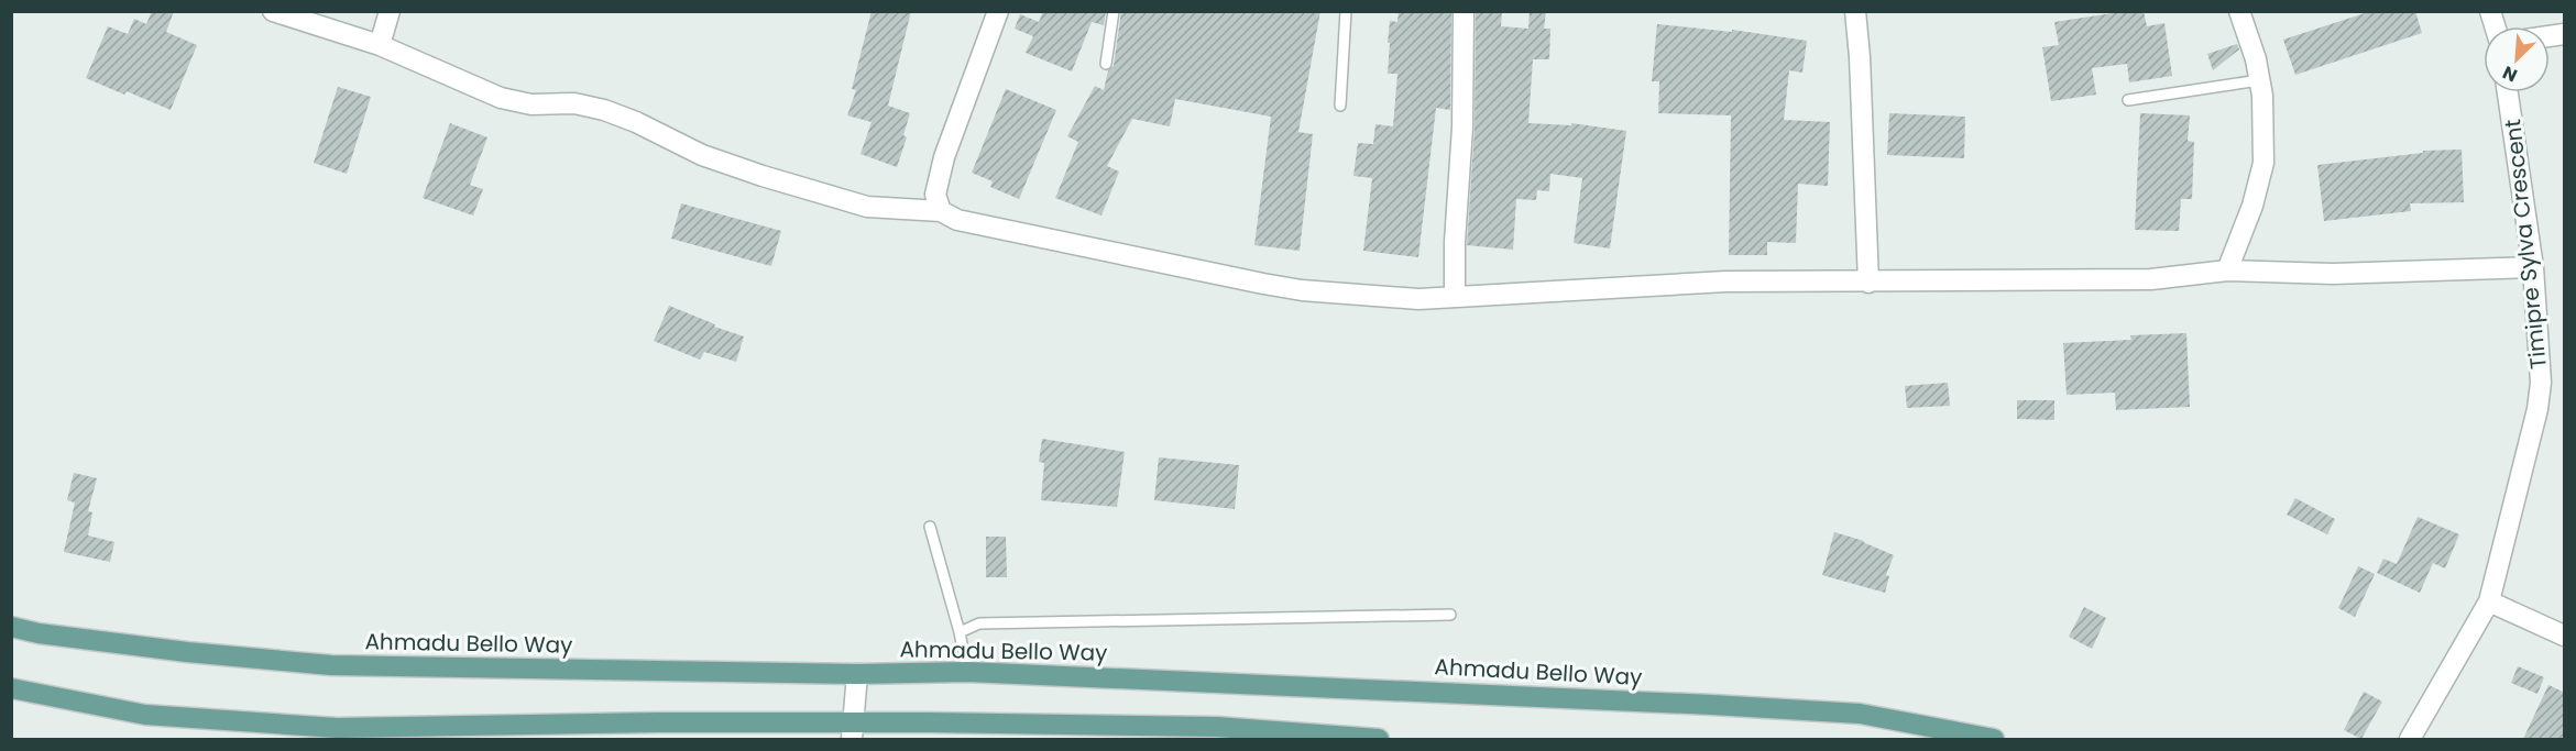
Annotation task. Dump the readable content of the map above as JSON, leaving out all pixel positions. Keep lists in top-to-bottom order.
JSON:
{
  "streets": {
    "main road": ["Ahmadu Bello Way"],
    "street": ["Timipre Sylva Crescent"]
  },
  "north": "bottom left"
}
